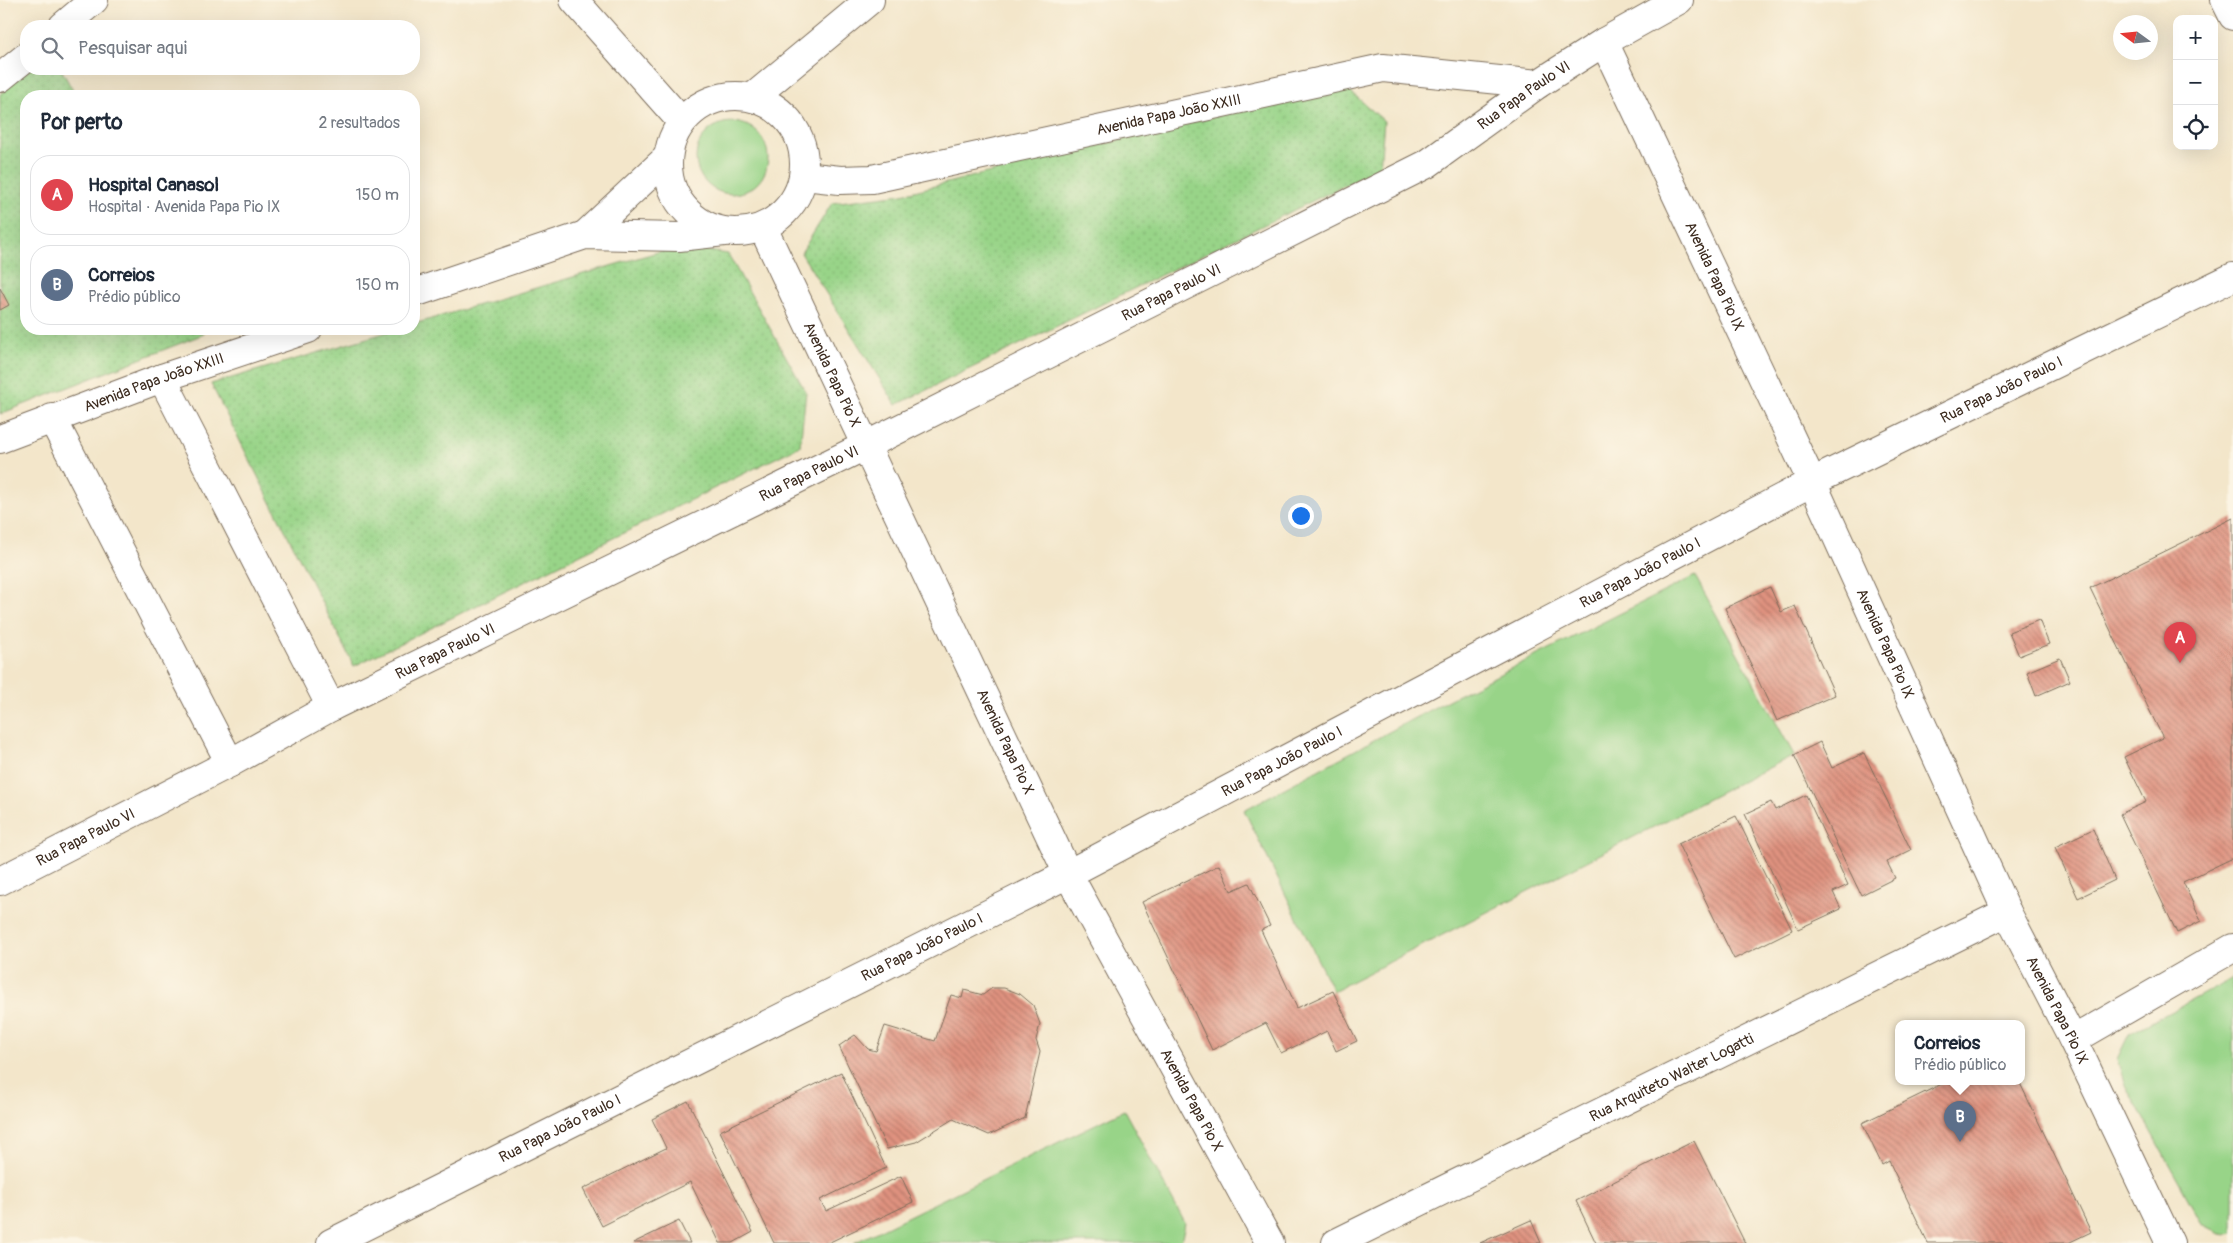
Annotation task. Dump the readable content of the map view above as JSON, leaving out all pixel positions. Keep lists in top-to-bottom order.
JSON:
{
  "streets": {
    "street": [
      "Rua Papa Paulo VI",
      "Avenida Papa João XXIII",
      "Avenida Papa Pio IX",
      "Avenida Papa Pio X",
      "Rua Papa João Paulo I",
      "Rua Arquiteto Walter Logatti"
    ]
  },
  "crossings": [
    ["Rua Papa Paulo VI", "Avenida Papa João XXIII"],
    ["Rua Papa Paulo VI", "Avenida Papa Pio IX"],
    ["Rua Papa Paulo VI", "Avenida Papa Pio X"],
    ["Avenida Papa João XXIII", "Avenida Papa Pio X"],
    ["Avenida Papa Pio IX", "Rua Papa João Paulo I"],
    ["Avenida Papa Pio IX", "Rua Arquiteto Walter Logatti"],
    ["Avenida Papa Pio X", "Rua Papa João Paulo I"]
  ],
  "north": "left",
  "page": {
    "map_buttons": ["+", "−"],
    "search": "Pesquisar aqui",
    "heading": ["Por perto", "2 resultados"],
    "list": [
      {
        "mark": "A",
        "name": "Hospital Canasol",
        "note": "Hospital · Avenida Papa Pio IX",
        "value": "150 m"
      },
      {
        "mark": "B",
        "name": "Correios",
        "note": "Prédio público",
        "value": "150 m"
      }
    ],
    "pins": ["A", "B"],
    "popup": ["Correios", "Prédio público"]
  }
}
